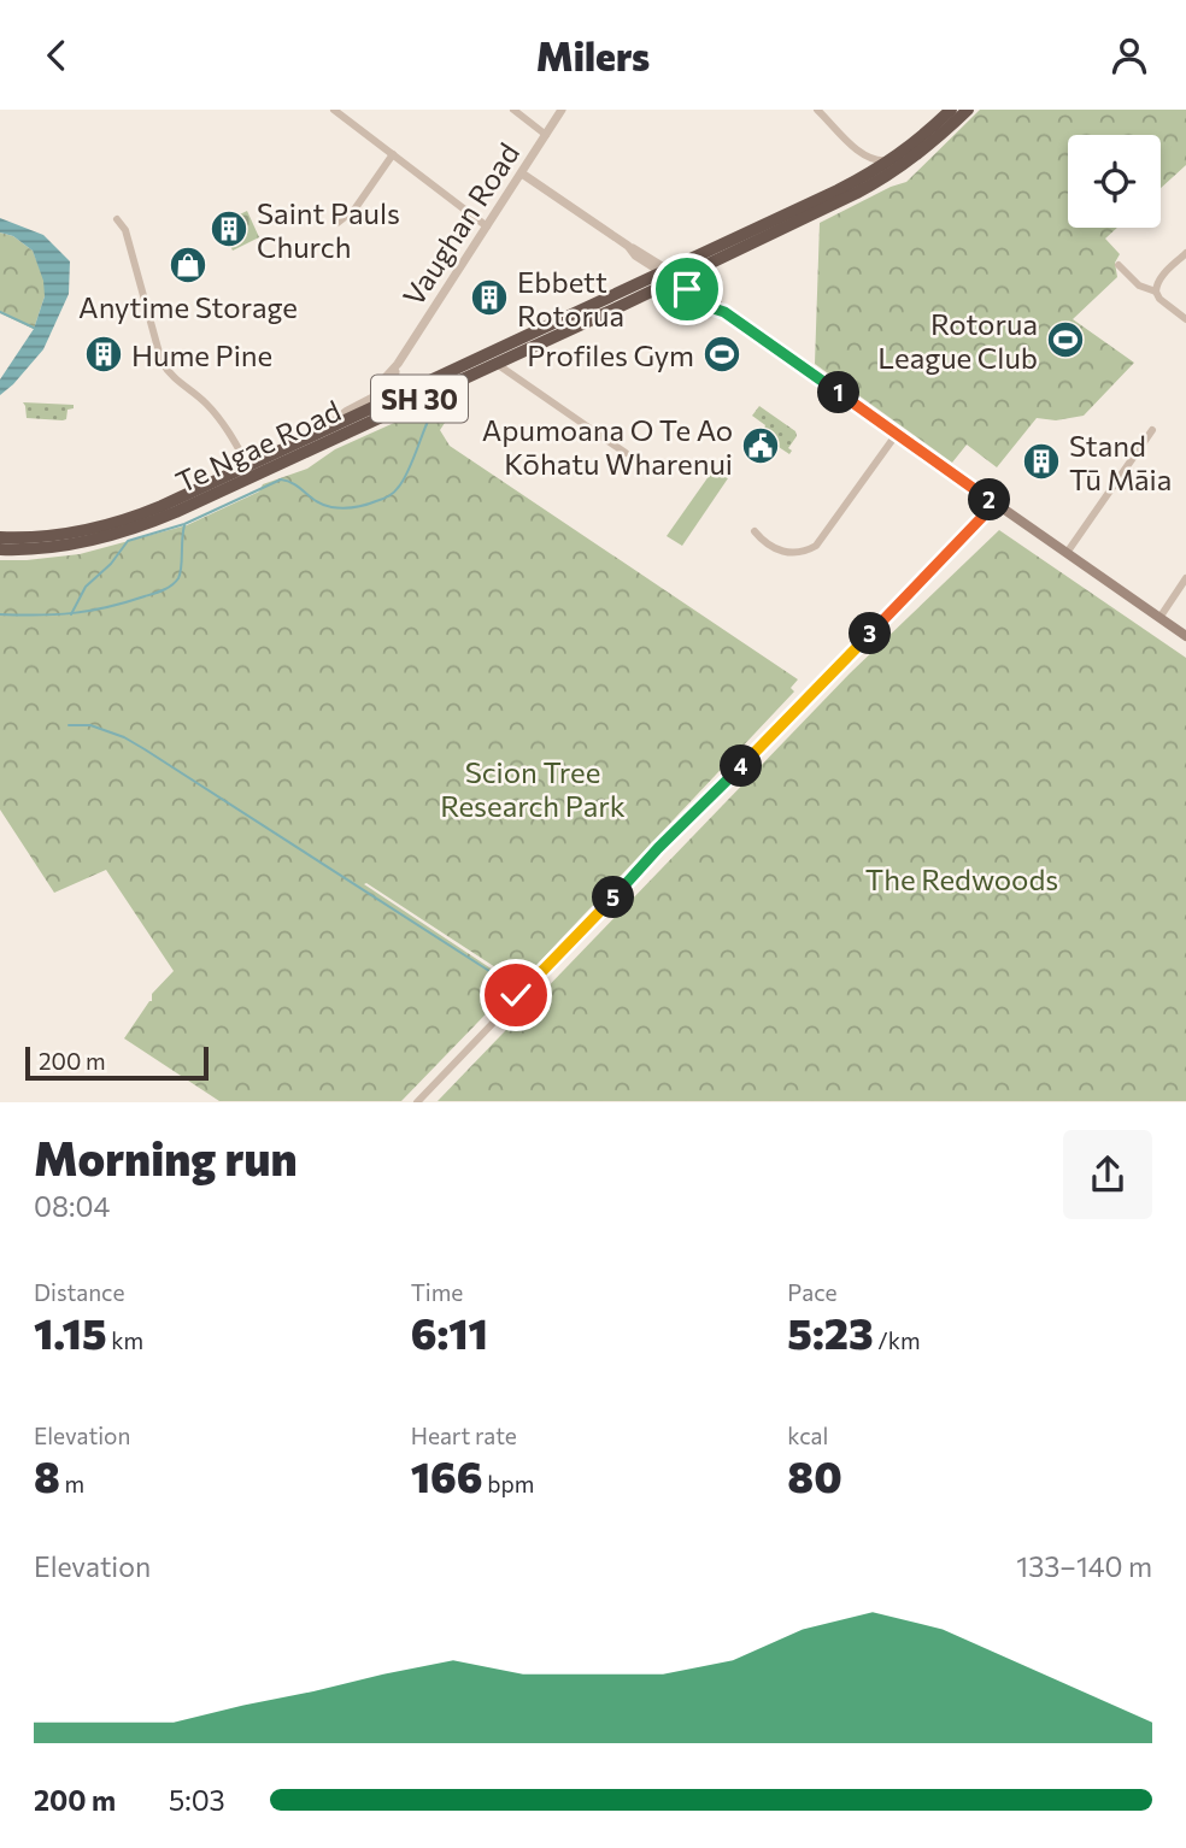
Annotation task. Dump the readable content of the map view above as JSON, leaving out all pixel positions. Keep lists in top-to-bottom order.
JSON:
{
  "streets": {
    "highway": ["SH 30", "Te Ngae Road"],
    "street": ["Vaughan Road"]
  },
  "crossings": [
    ["Vaughan Road", "Te Ngae Road"]
  ],
  "parks": ["Scion Tree Research Park", "The Redwoods"],
  "places": {
    "building": [
      "Saint Pauls Church",
      "Ebbett Rotorua",
      "Hume Pine",
      "Stand Tū Māia"
    ],
    "shop": ["Anytime Storage"],
    "sports": ["Rotorua League Club", "Profiles Gym"],
    "public building": ["Apumoana O Te Ao Kōhatu Wharenui"]
  },
  "scale_bar": "200 m",
  "page": {
    "header": "Milers",
    "pins": [
      "1",
      "2",
      "3",
      "4",
      "5"
    ],
    "scale": "200 m",
    "heading": ["Morning run", "08:04"],
    "stats": [
      ["Distance", "1.15 km"],
      ["Time", "6:11"],
      ["Pace", "5:23 /km"],
      ["Elevation", "8 m"],
      ["Heart rate", "166 bpm"],
      ["kcal", "80"]
    ],
    "chart": ["Elevation", "133–140 m"],
    "list": [
      {
        "name": "200 m",
        "note": "5:03"
      }
    ]
  }
}
